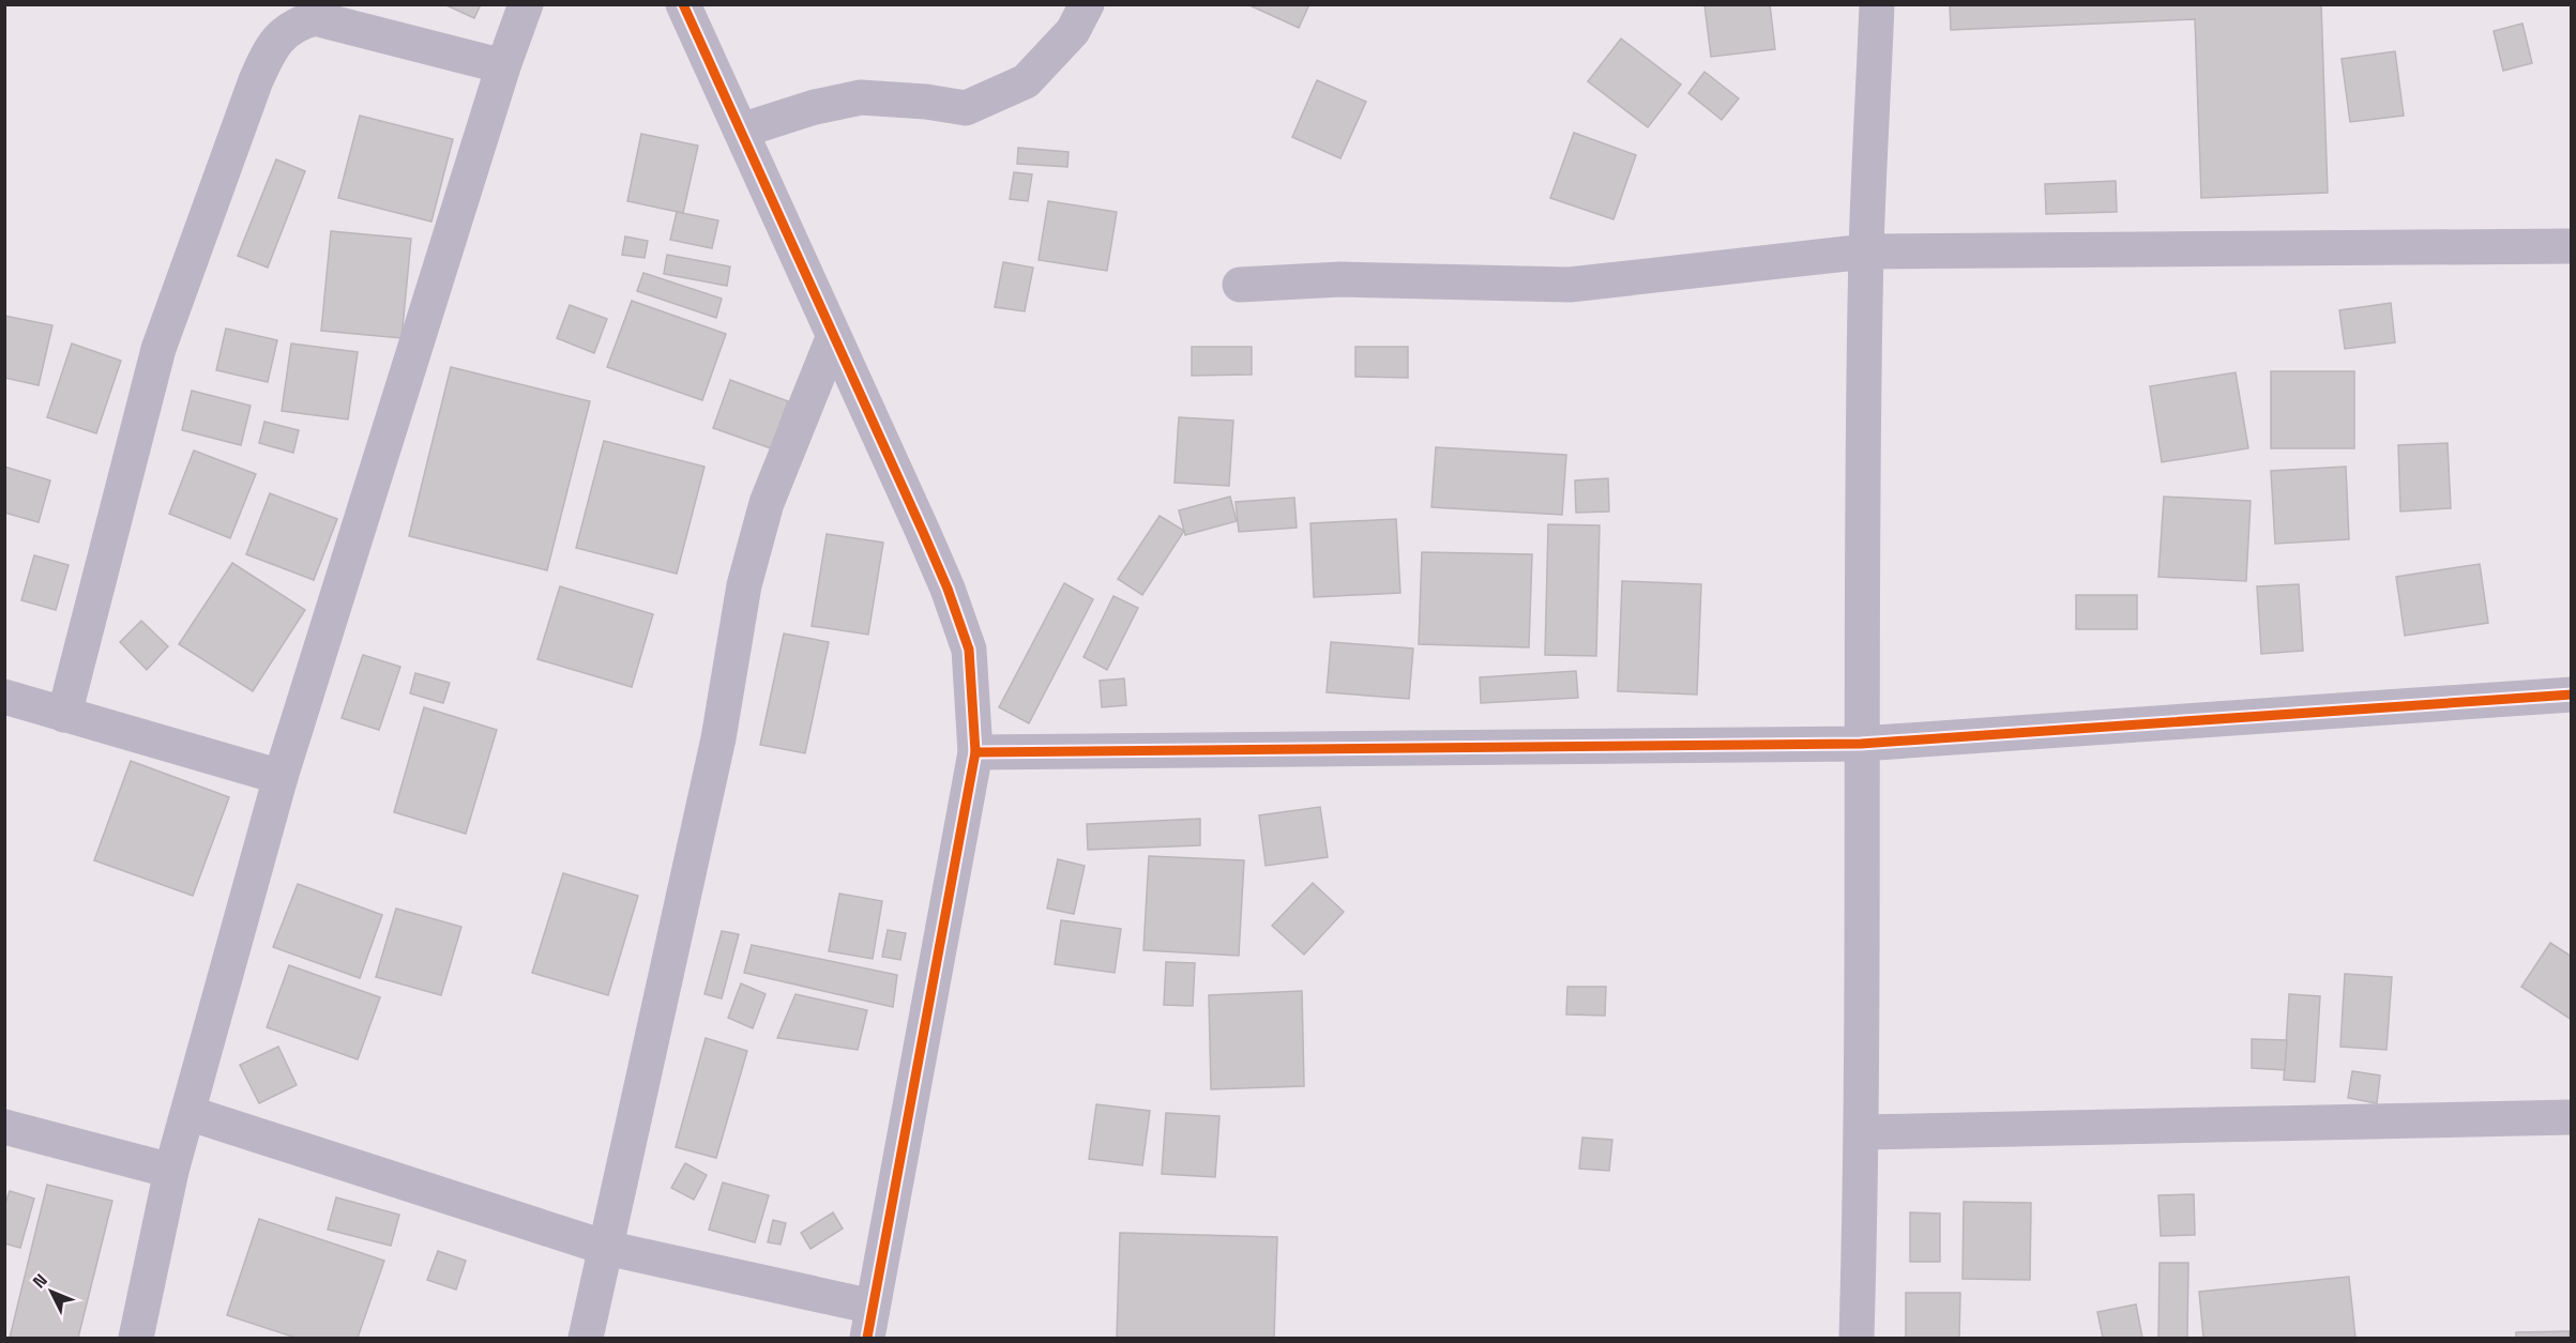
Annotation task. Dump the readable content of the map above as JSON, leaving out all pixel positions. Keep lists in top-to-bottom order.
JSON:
{
  "north": "top left"
}
